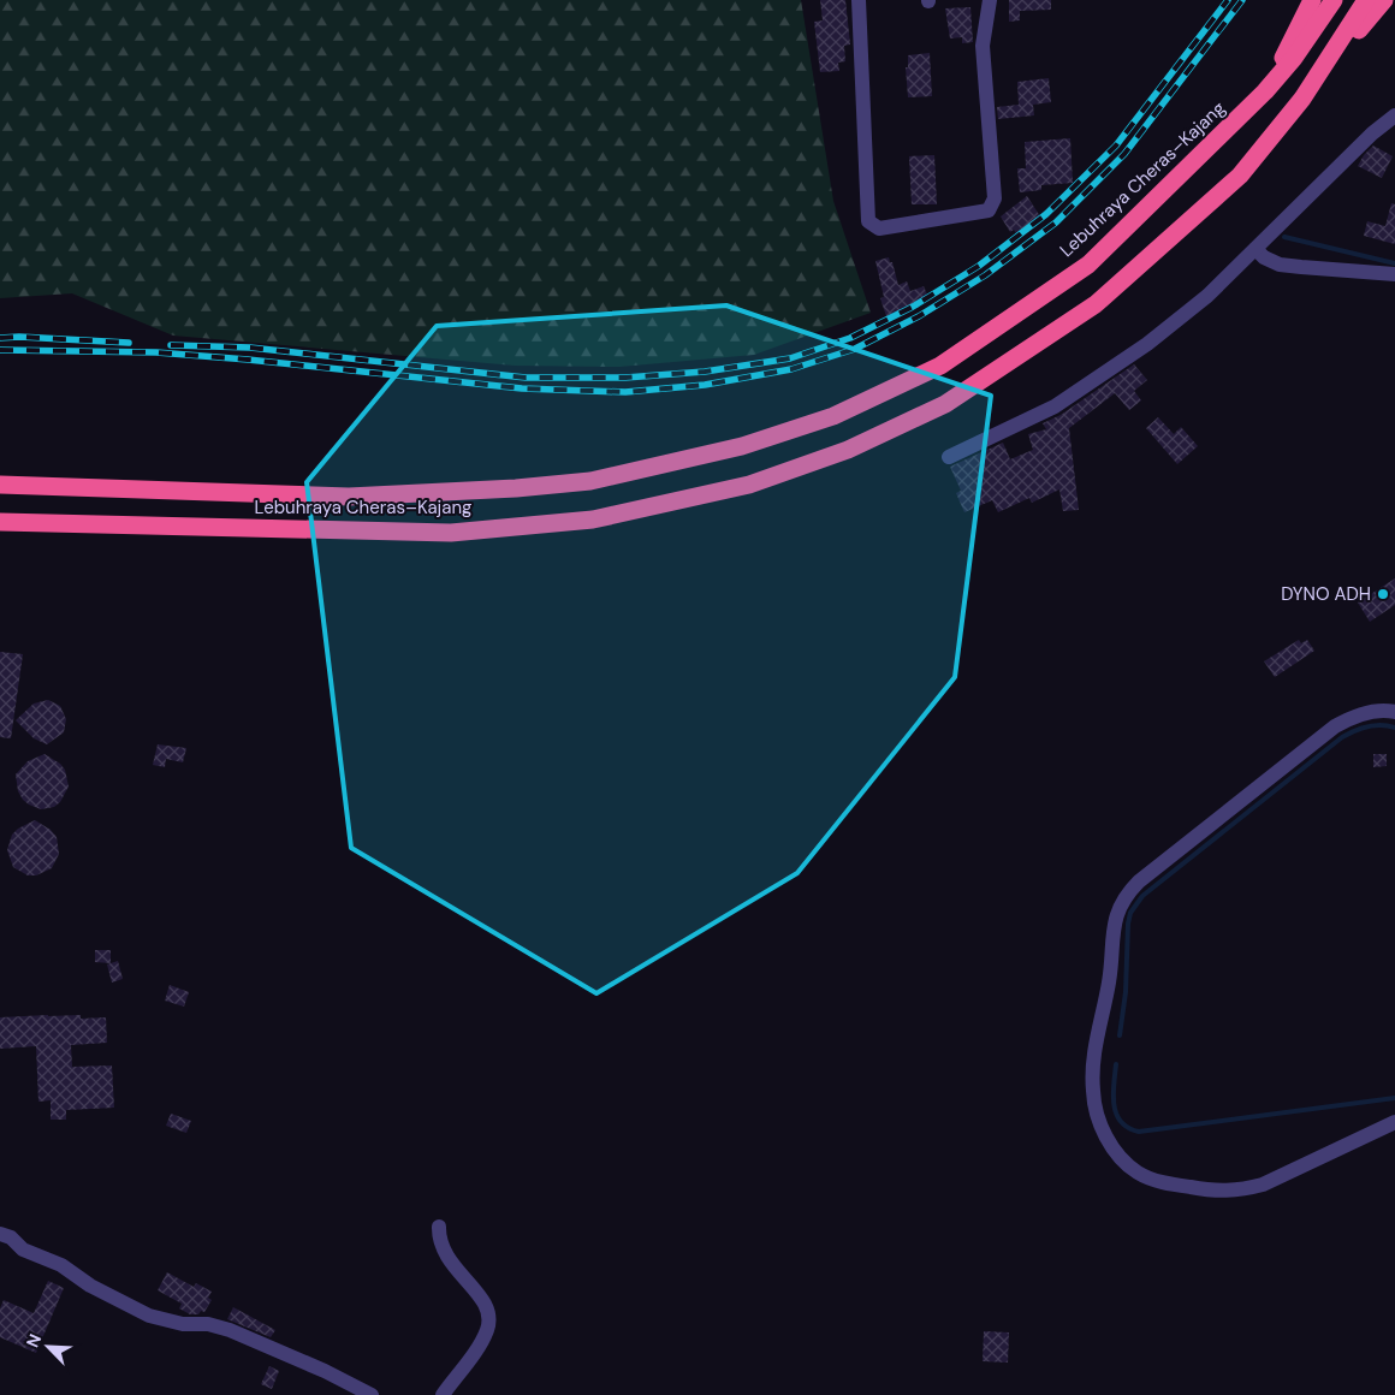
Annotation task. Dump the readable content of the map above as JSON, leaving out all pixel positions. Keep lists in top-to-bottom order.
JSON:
{
  "streets": {
    "highway": ["Lebuhraya Cheras–Kajang"]
  },
  "places": ["DYNO ADH"],
  "north": "top left"
}
